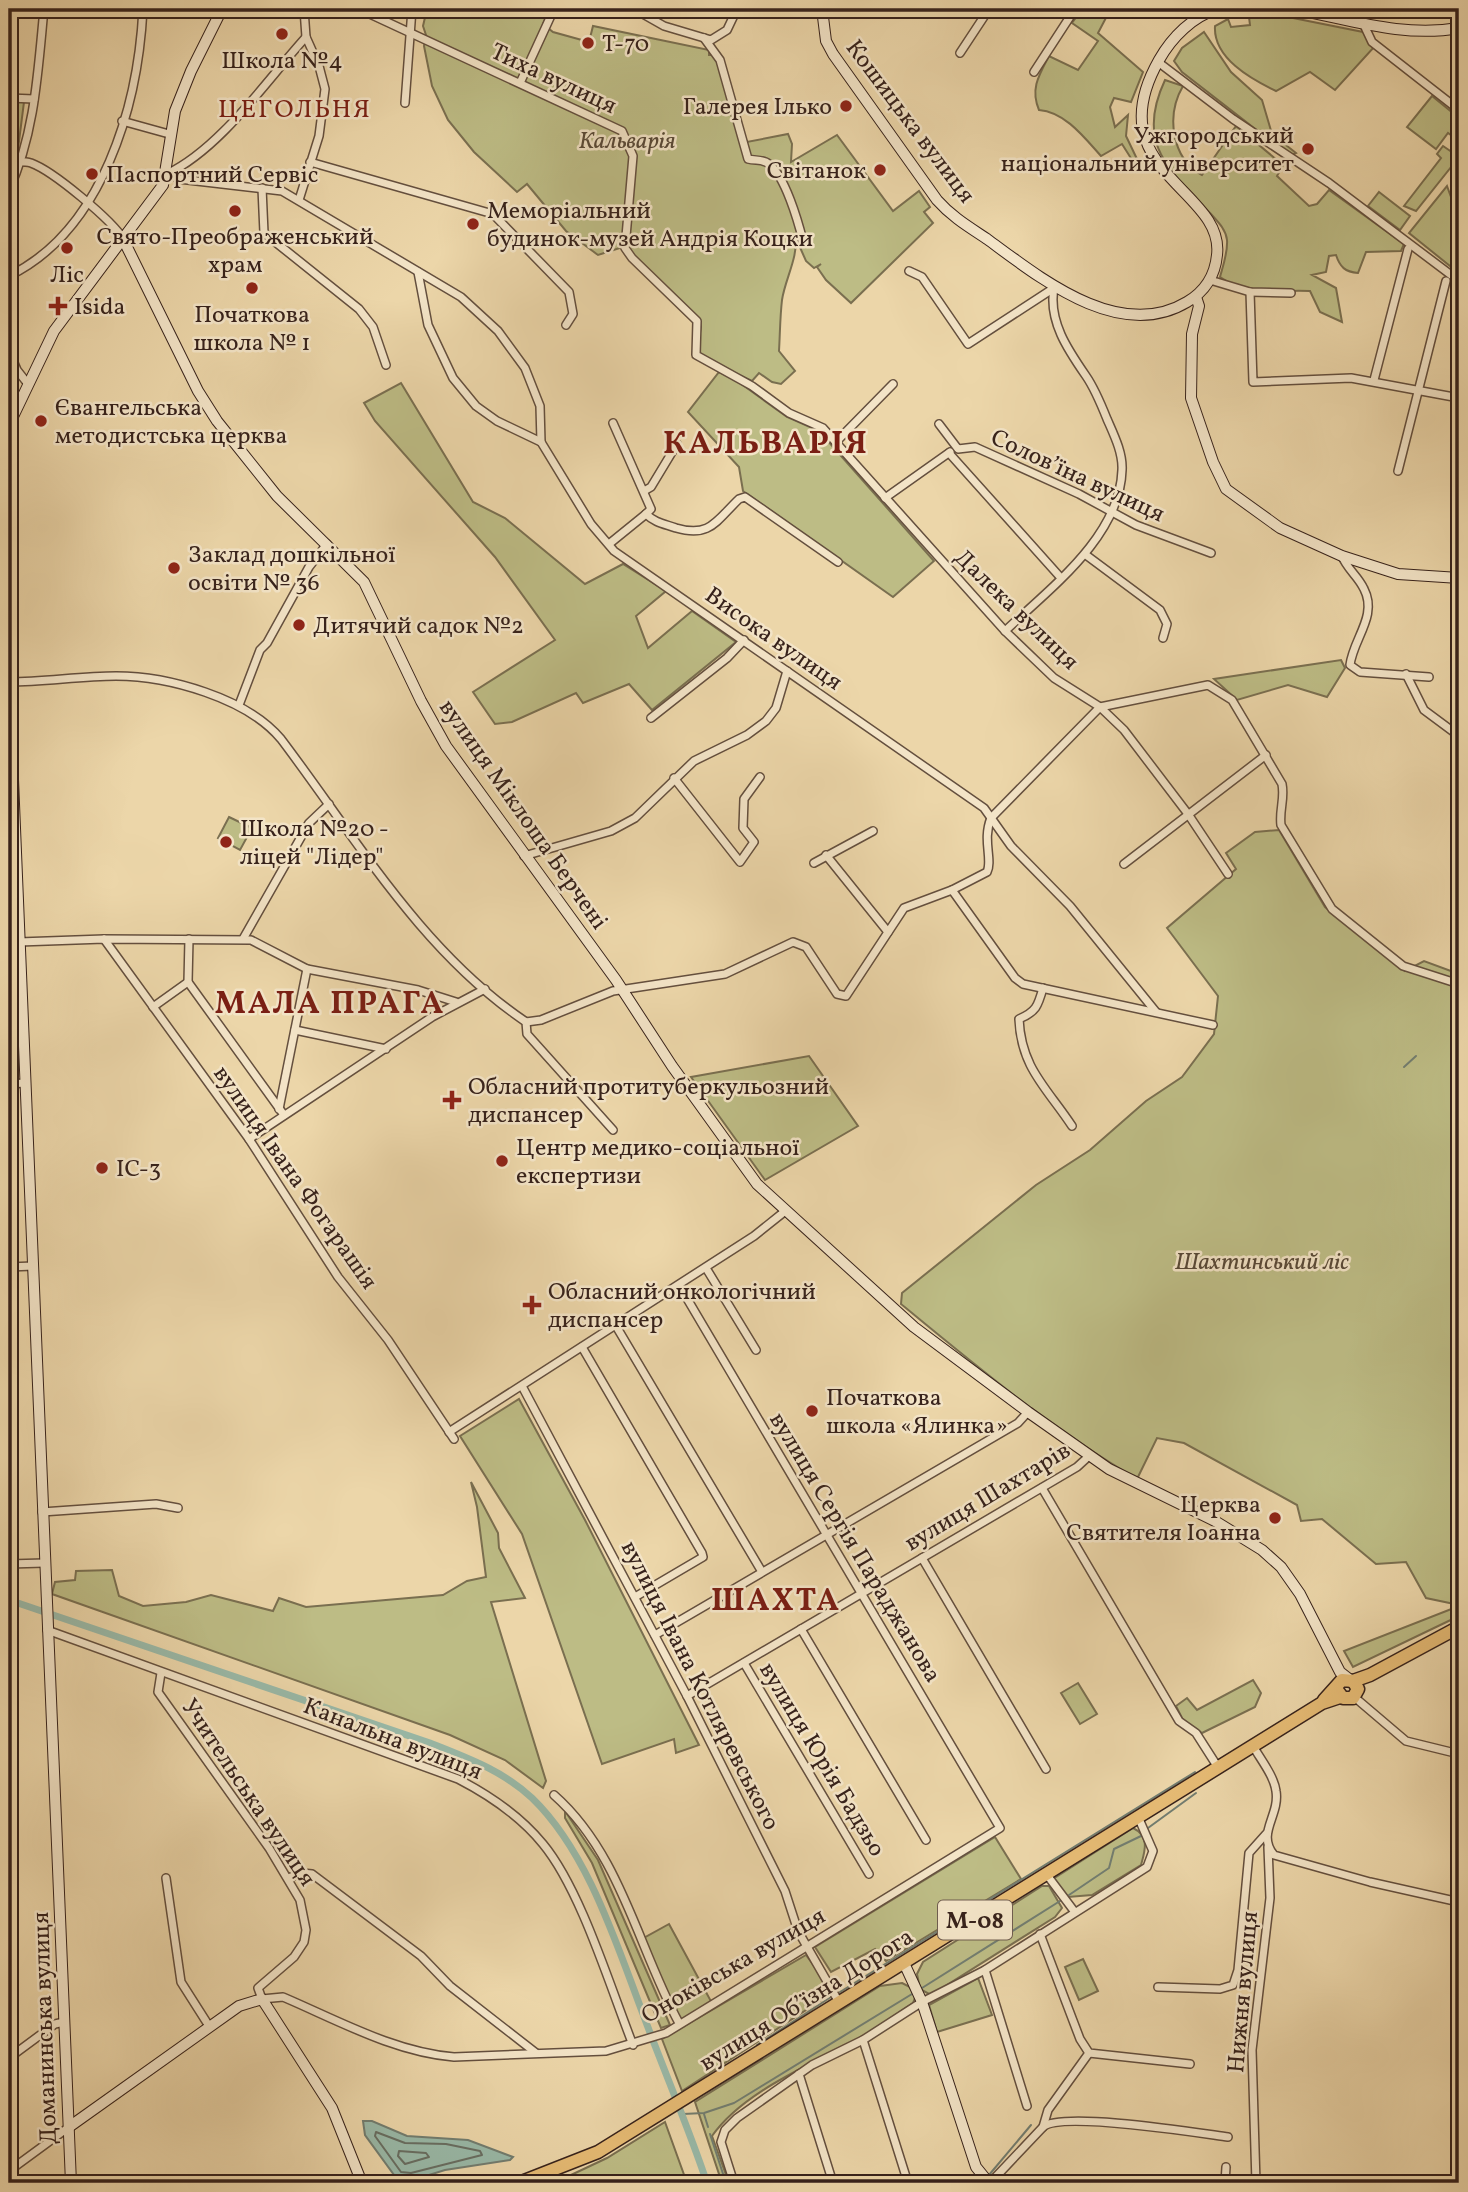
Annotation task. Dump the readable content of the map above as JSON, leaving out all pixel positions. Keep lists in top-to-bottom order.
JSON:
{
  "streets": {
    "highway": ["М-08", "вулиця Обʼїзна Дорога"],
    "street": [
      "Тиха вулиця",
      "Кошицька вулиця",
      "Соловʼїна вулиця",
      "Далека вулиця",
      "Висока вулиця",
      "вулиця Міклоша Берчені",
      "вулиця Івана Фогарашія",
      "вулиця Шахтарів",
      "вулиця Сергія Параджанова",
      "вулиця Івана Котляревського",
      "Канальна вулиця",
      "вулиця Юрія Бадзьо",
      "Учительська вулиця",
      "Оноківська вулиця",
      "Нижня вулиця",
      "Доманинська вулиця"
    ]
  },
  "crossings": [
    ["Тиха вулиця", "Далека вулиця"],
    ["вулиця Міклоша Берчені", "вулиця Шахтарів"],
    ["вулиця Міклоша Берчені", "вулиця Обʼїзна Дорога"],
    ["вулиця Івана Фогарашія", "вулиця Івана Котляревського"],
    ["вулиця Шахтарів", "вулиця Сергія Параджанова"],
    ["вулиця Шахтарів", "вулиця Івана Котляревського"],
    ["вулиця Шахтарів", "вулиця Юрія Бадзьо"],
    ["вулиця Сергія Параджанова", "Оноківська вулиця"],
    ["вулиця Івана Котляревського", "Оноківська вулиця"],
    ["вулиця Івана Котляревського", "вулиця Обʼїзна Дорога"],
    ["Канальна вулиця", "Учительська вулиця"],
    ["Канальна вулиця", "Оноківська вулиця"],
    ["Канальна вулиця", "Доманинська вулиця"],
    ["Учительська вулиця", "Оноківська вулиця"],
    ["Оноківська вулиця", "Доманинська вулиця"]
  ],
  "districts": [
    "ЦЕГОЛЬНЯ",
    "КАЛЬВАРІЯ",
    "МАЛА ПРАГА",
    "ШАХТА"
  ],
  "parks": ["Кальварія", "Шахтинський ліс"],
  "places": {
    "other": [
      "Школа №4",
      "Т-70",
      "Галерея Ілько",
      "Ужгородський національний університет",
      "Світанок",
      "Паспортний Сервіс",
      "Свято-Преображенський храм",
      "Меморіальний будинок-музей Андрія Коцки",
      "Ліс",
      "Початкова школа № 1",
      "Євангельська методистська церква",
      "Заклад дошкільної освіти № 36",
      "Дитячий садок №2",
      "Школа №20 - ліцей \"Лідер\"",
      "Центр медико-соціальної експертизи",
      "ІС-3",
      "Початкова школа «Ялинка»",
      "Церква Святителя Іоанна"
    ],
    "health": ["Isida", "Обласний протитуберкульозний диспансер", "Обласний онкологічний диспансер"]
  }
}
